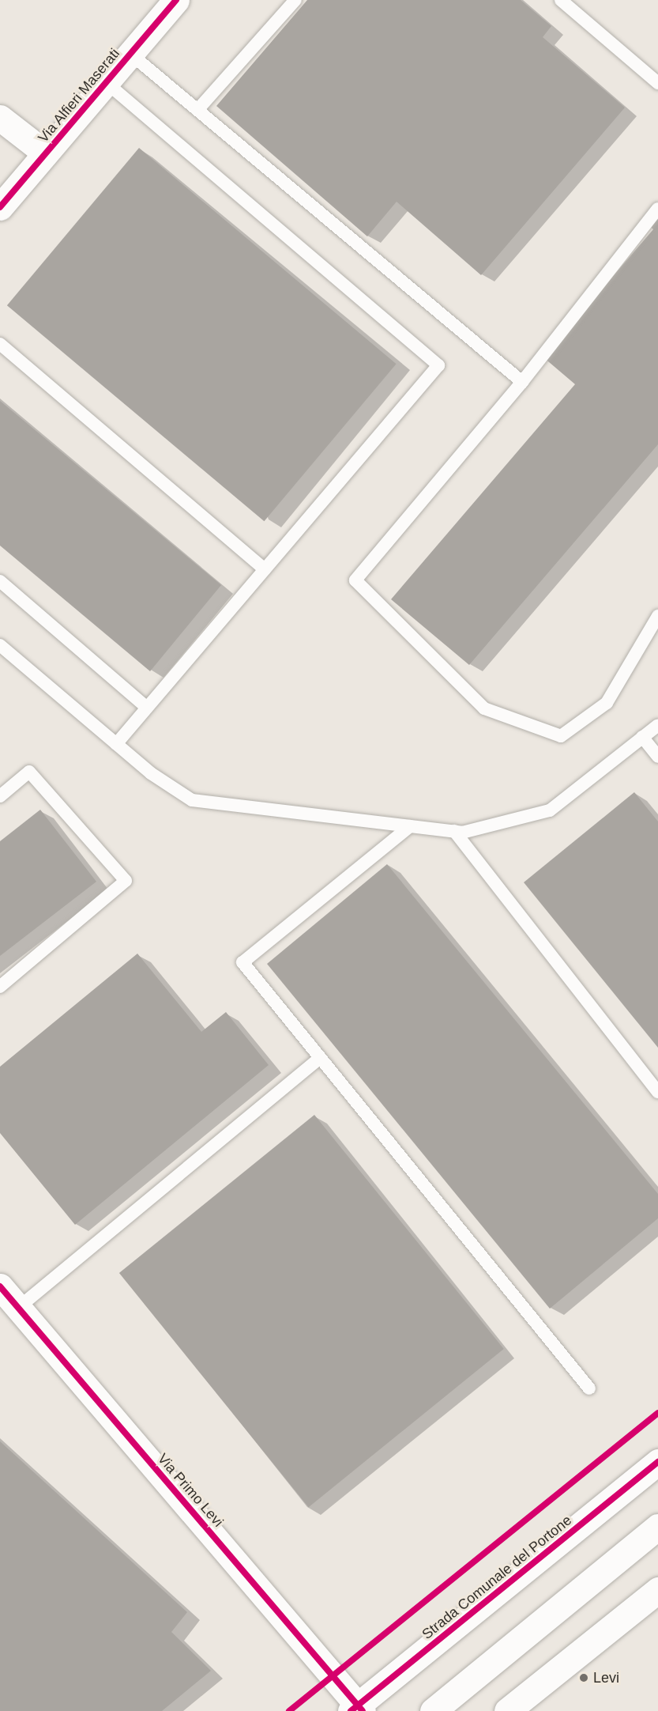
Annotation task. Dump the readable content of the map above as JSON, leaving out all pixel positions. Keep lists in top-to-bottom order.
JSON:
{
  "streets": {
    "street": ["Via Alfieri Maserati", "Via Primo Levi", "Strada Comunale del Portone"]
  },
  "crossings": [
    ["Via Primo Levi", "Strada Comunale del Portone"]
  ],
  "places": ["Levi"]
}
